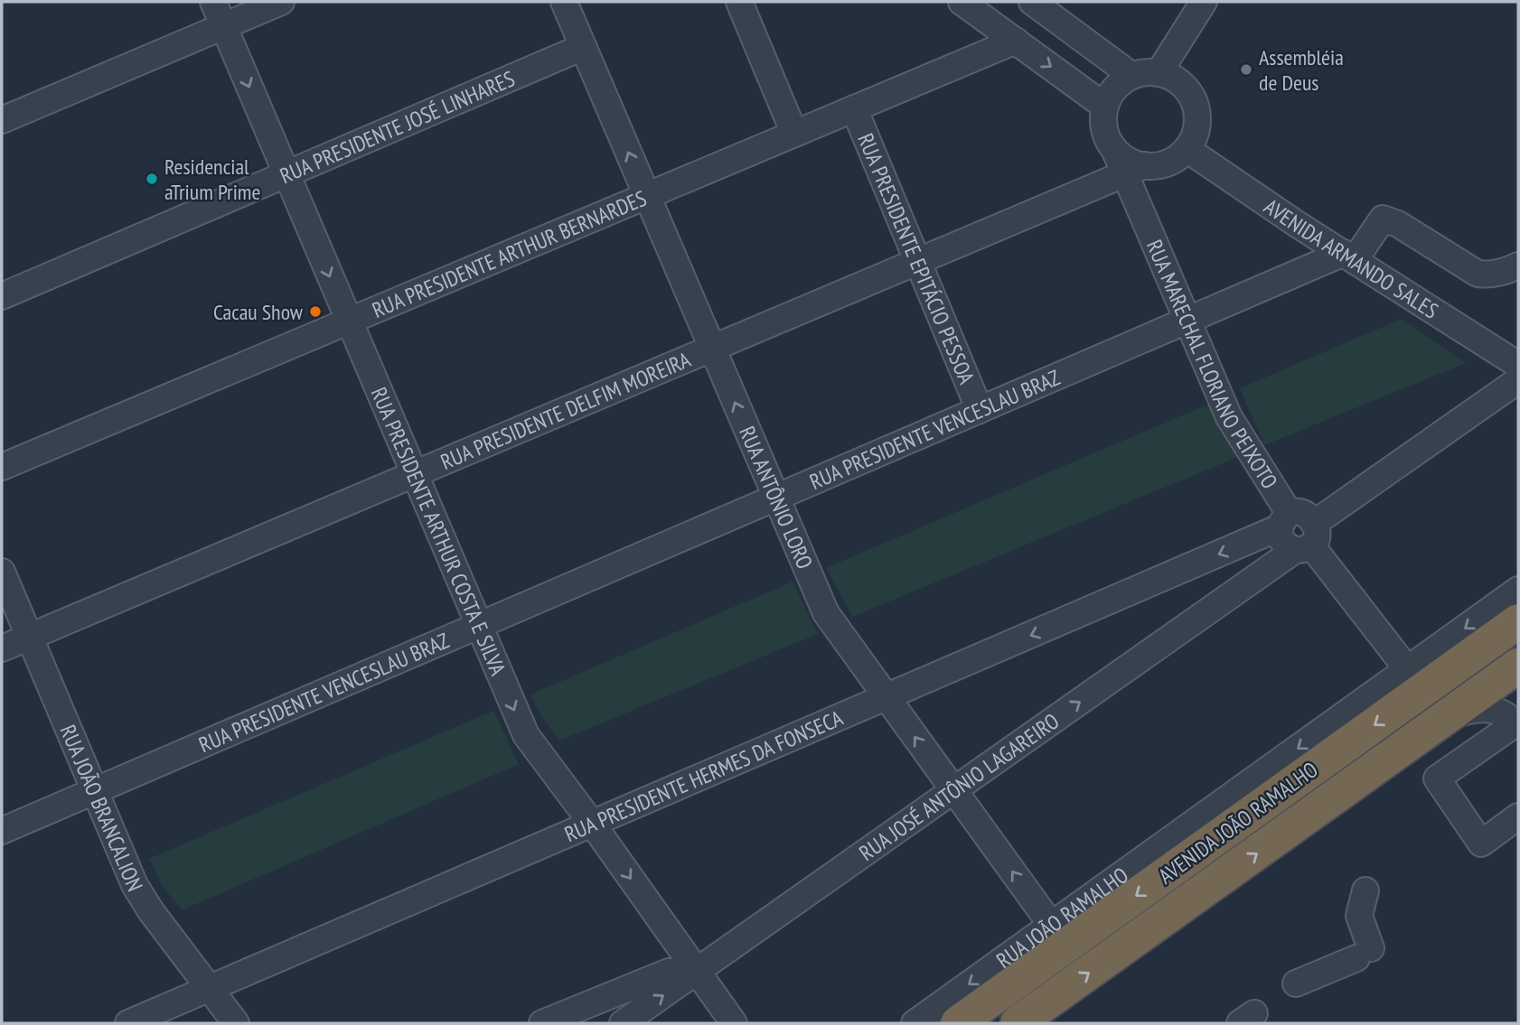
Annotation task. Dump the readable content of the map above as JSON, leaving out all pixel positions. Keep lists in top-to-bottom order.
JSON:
{
  "streets": {
    "highway": ["AVENIDA JOÃO RAMALHO"],
    "street": [
      "RUA PRESIDENTE JOSÉ LINHARES",
      "RUA PRESIDENTE ARTHUR BERNARDES",
      "AVENIDA ARMANDO SALES",
      "RUA PRESIDENTE EPITÁCIO PESSOA",
      "RUA MARECHAL FLORIANO PEIXOTO",
      "RUA PRESIDENTE DELFIM MOREIRA",
      "RUA PRESIDENTE VENCESLAU BRAZ",
      "RUA ANTÔNIO LORO",
      "RUA PRESIDENTE ARTHUR COSTA E SILVA",
      "RUA PRESIDENTE HERMES DA FONSECA",
      "RUA JOSÉ ANTÔNIO LAGAREIRO",
      "RUA JOÃO BRANCALION",
      "RUA JOÃO RAMALHO"
    ]
  },
  "crossings": [
    ["RUA PRESIDENTE JOSÉ LINHARES", "RUA ANTÔNIO LORO"],
    ["RUA PRESIDENTE JOSÉ LINHARES", "RUA PRESIDENTE ARTHUR COSTA E SILVA"],
    ["RUA PRESIDENTE ARTHUR BERNARDES", "RUA PRESIDENTE EPITÁCIO PESSOA"],
    ["RUA PRESIDENTE ARTHUR BERNARDES", "RUA ANTÔNIO LORO"],
    ["RUA PRESIDENTE ARTHUR BERNARDES", "RUA PRESIDENTE ARTHUR COSTA E SILVA"],
    ["AVENIDA ARMANDO SALES", "RUA MARECHAL FLORIANO PEIXOTO"],
    ["AVENIDA ARMANDO SALES", "RUA PRESIDENTE DELFIM MOREIRA"],
    ["AVENIDA ARMANDO SALES", "RUA PRESIDENTE VENCESLAU BRAZ"],
    ["RUA PRESIDENTE EPITÁCIO PESSOA", "RUA PRESIDENTE DELFIM MOREIRA"],
    ["RUA PRESIDENTE EPITÁCIO PESSOA", "RUA PRESIDENTE VENCESLAU BRAZ"],
    ["RUA MARECHAL FLORIANO PEIXOTO", "RUA PRESIDENTE DELFIM MOREIRA"],
    ["RUA MARECHAL FLORIANO PEIXOTO", "RUA PRESIDENTE VENCESLAU BRAZ"],
    ["RUA MARECHAL FLORIANO PEIXOTO", "RUA PRESIDENTE HERMES DA FONSECA"],
    ["RUA MARECHAL FLORIANO PEIXOTO", "RUA JOSÉ ANTÔNIO LAGAREIRO"],
    ["RUA PRESIDENTE DELFIM MOREIRA", "RUA ANTÔNIO LORO"],
    ["RUA PRESIDENTE DELFIM MOREIRA", "RUA PRESIDENTE ARTHUR COSTA E SILVA"],
    ["RUA PRESIDENTE DELFIM MOREIRA", "RUA JOÃO BRANCALION"],
    ["RUA PRESIDENTE VENCESLAU BRAZ", "RUA ANTÔNIO LORO"],
    ["RUA PRESIDENTE VENCESLAU BRAZ", "RUA PRESIDENTE ARTHUR COSTA E SILVA"],
    ["RUA PRESIDENTE VENCESLAU BRAZ", "RUA JOÃO BRANCALION"],
    ["RUA ANTÔNIO LORO", "RUA PRESIDENTE HERMES DA FONSECA"],
    ["RUA ANTÔNIO LORO", "RUA JOSÉ ANTÔNIO LAGAREIRO"],
    ["RUA ANTÔNIO LORO", "AVENIDA JOÃO RAMALHO"],
    ["RUA ANTÔNIO LORO", "RUA JOÃO RAMALHO"],
    ["RUA PRESIDENTE ARTHUR COSTA E SILVA", "RUA PRESIDENTE HERMES DA FONSECA"],
    ["RUA PRESIDENTE ARTHUR COSTA E SILVA", "RUA JOSÉ ANTÔNIO LAGAREIRO"],
    ["RUA PRESIDENTE HERMES DA FONSECA", "RUA JOÃO BRANCALION"],
    ["AVENIDA JOÃO RAMALHO", "RUA JOÃO RAMALHO"]
  ],
  "one_way": [
    "RUA ANTÔNIO LORO",
    "RUA PRESIDENTE ARTHUR COSTA E SILVA",
    "RUA JOSÉ ANTÔNIO LAGAREIRO",
    "RUA JOÃO RAMALHO"
  ],
  "places": ["Assembléia de Deus", "Residencial aTrium Prime", "Cacau Show"]
}
